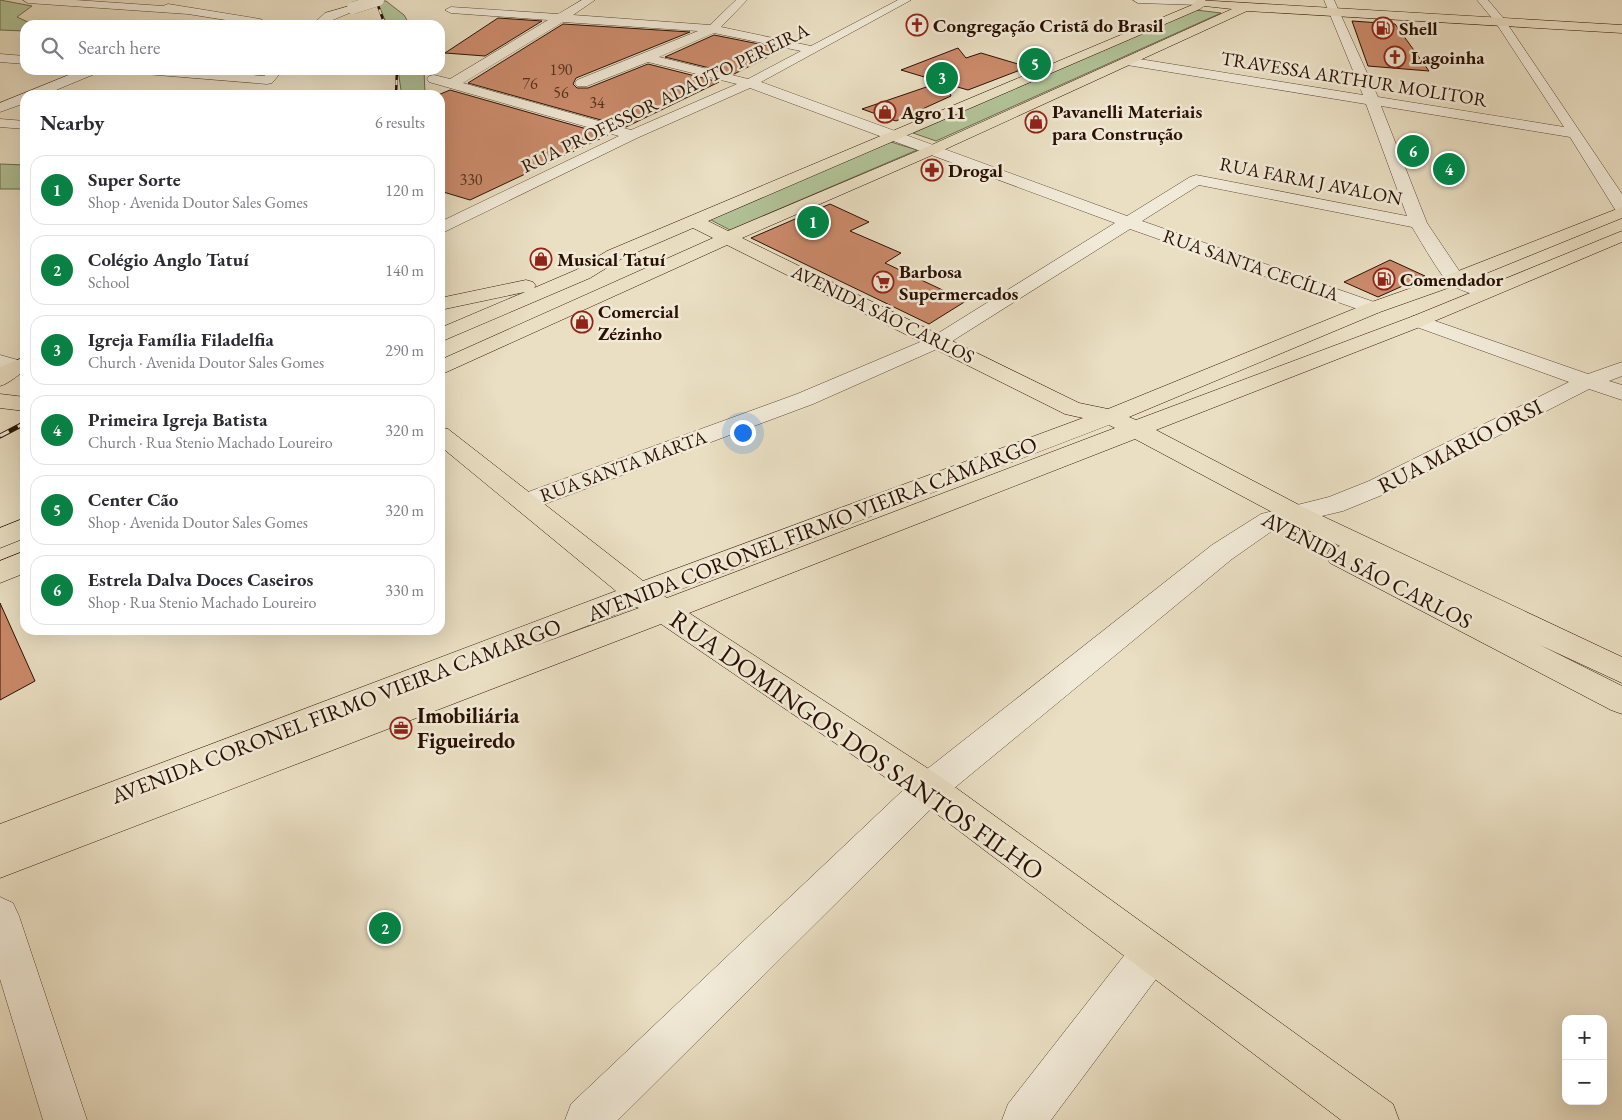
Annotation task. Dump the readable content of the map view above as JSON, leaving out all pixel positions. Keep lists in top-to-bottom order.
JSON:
{
  "streets": {
    "main road": ["AVENIDA SÃO CARLOS", "AVENIDA CORONEL FIRMO VIEIRA CAMARGO", "RUA DOMINGOS DOS SANTOS FILHO"],
    "street": [
      "TRAVESSA ARTHUR MOLITOR",
      "RUA PROFESSOR ADAUTO PEREIRA",
      "RUA FARM J AVALON",
      "RUA SANTA CECÍLIA",
      "RUA MARIO ORSI",
      "RUA SANTA MARTA"
    ]
  },
  "crossings": [
    ["RUA FARM J AVALON", "RUA SANTA MARTA"],
    ["RUA SANTA CECÍLIA", "RUA SANTA MARTA"],
    ["RUA SANTA CECÍLIA", "AVENIDA CORONEL FIRMO VIEIRA CAMARGO"],
    ["AVENIDA SÃO CARLOS", "RUA MARIO ORSI"],
    ["AVENIDA SÃO CARLOS", "RUA SANTA MARTA"],
    ["AVENIDA SÃO CARLOS", "AVENIDA CORONEL FIRMO VIEIRA CAMARGO"],
    ["RUA SANTA MARTA", "RUA DOMINGOS DOS SANTOS FILHO"],
    ["AVENIDA CORONEL FIRMO VIEIRA CAMARGO", "RUA DOMINGOS DOS SANTOS FILHO"]
  ],
  "places": {
    "church": ["Congregação Cristã do Brasil", "Lagoinha"],
    "fuel station": ["Shell", "Comendador"],
    "shop": [
      "Agro 11",
      "Pavanelli Materiais para Construção",
      "Musical Tatuí",
      "Comercial Zézinho"
    ],
    "pharmacy": ["Drogal"],
    "supermarket": ["Barbosa Supermercados"],
    "office": ["Imobiliária Figueiredo"]
  },
  "house_numbers": [
    "190",
    "76",
    "56",
    "34",
    "330"
  ],
  "page": {
    "search": "Search here",
    "pins": [
      "5",
      "3",
      "6",
      "4",
      "1",
      "2"
    ],
    "heading": ["Nearby", "6 results"],
    "list": [
      {
        "mark": "1",
        "name": "Super Sorte",
        "note": "Shop · Avenida Doutor Sales Gomes",
        "value": "120 m"
      },
      {
        "mark": "2",
        "name": "Colégio Anglo Tatuí",
        "note": "School",
        "value": "140 m"
      },
      {
        "mark": "3",
        "name": "Igreja Família Filadelfia",
        "note": "Church · Avenida Doutor Sales Gomes",
        "value": "290 m"
      },
      {
        "mark": "4",
        "name": "Primeira Igreja Batista",
        "note": "Church · Rua Stenio Machado Loureiro",
        "value": "320 m"
      },
      {
        "mark": "5",
        "name": "Center Cão",
        "note": "Shop · Avenida Doutor Sales Gomes",
        "value": "320 m"
      },
      {
        "mark": "6",
        "name": "Estrela Dalva Doces Caseiros",
        "note": "Shop · Rua Stenio Machado Loureiro",
        "value": "330 m"
      }
    ],
    "map_buttons": ["+", "−"]
  }
}
